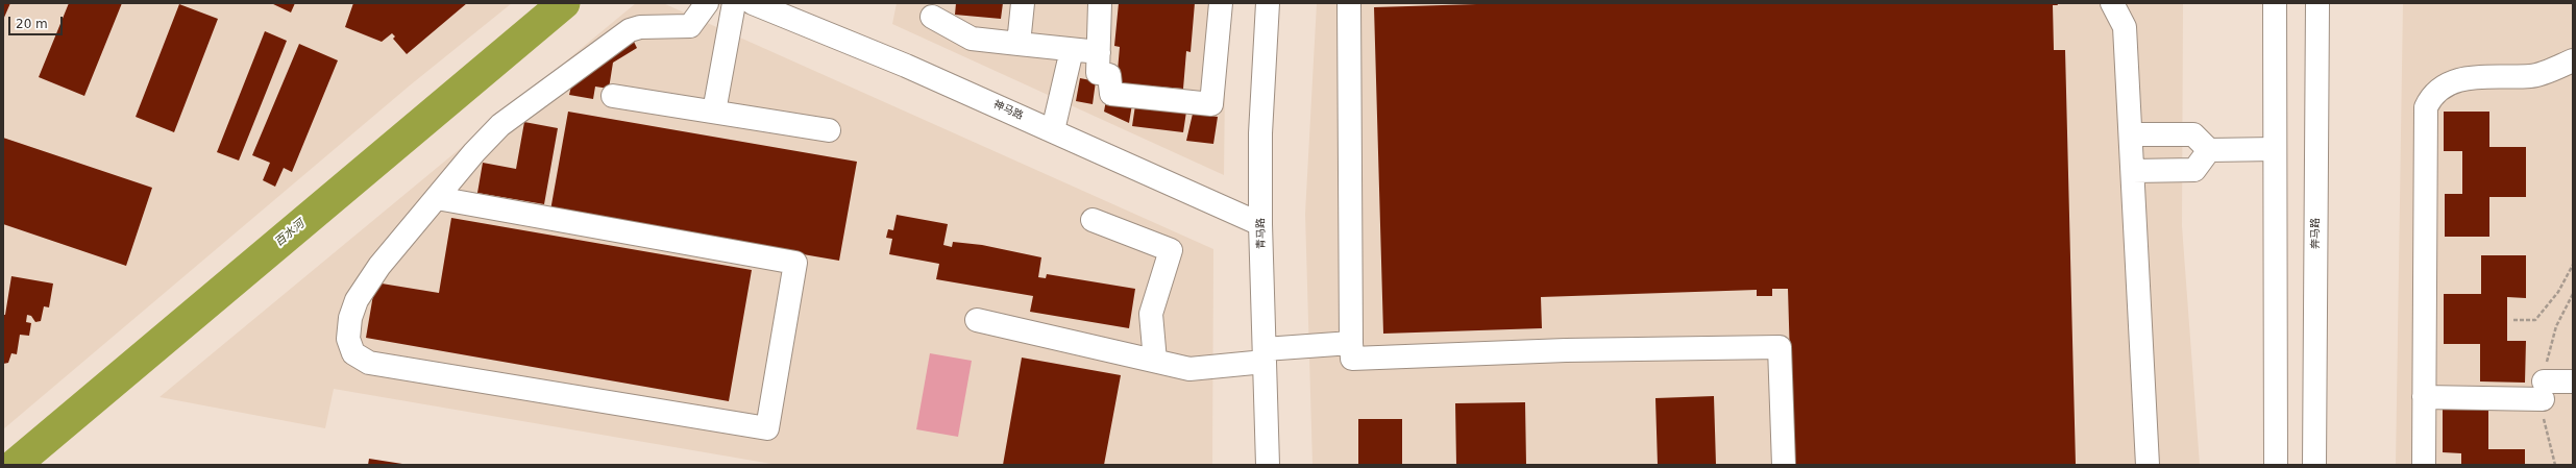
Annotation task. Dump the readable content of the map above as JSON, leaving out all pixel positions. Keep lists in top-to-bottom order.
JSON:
{
  "streets": {
    "street": ["神马路", "青马路", "奔马路"]
  },
  "crossings": [
    ["神马路", "青马路"]
  ],
  "water": ["百水河"],
  "scale_bar": "20 m"
}
